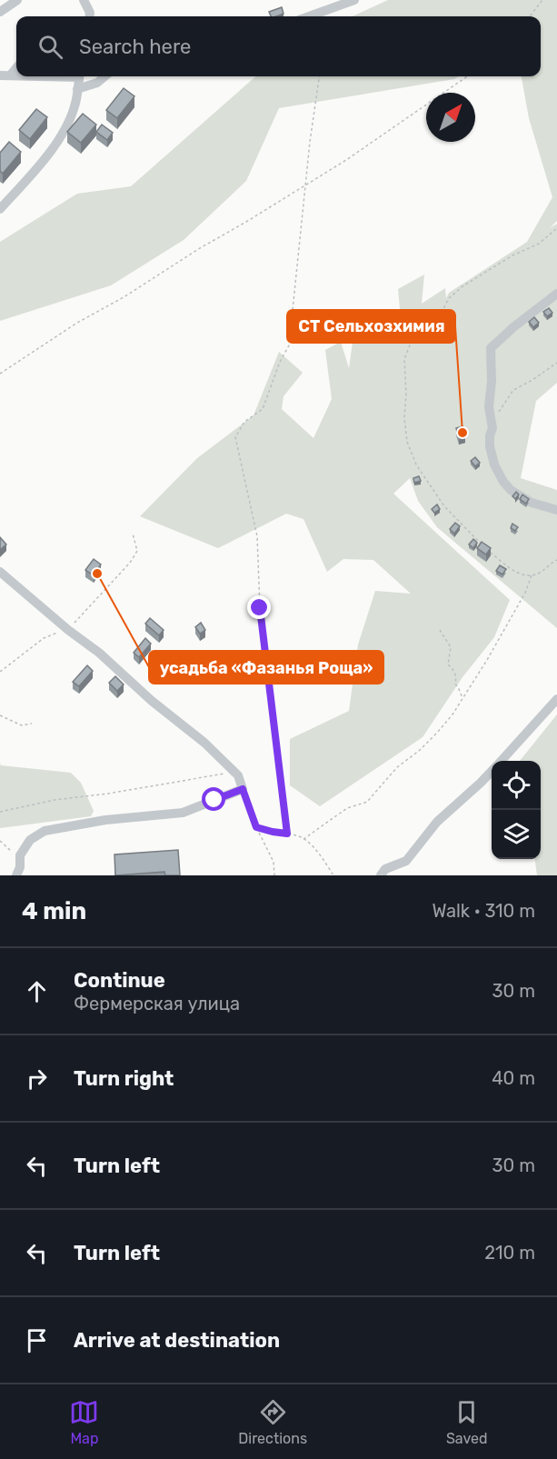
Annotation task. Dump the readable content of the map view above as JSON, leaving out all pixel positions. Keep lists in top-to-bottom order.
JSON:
{
  "places": ["СТ Сельхозхимия", "усадьба «Фазанья Роща»"],
  "north": "top right",
  "page": {
    "search": "Search here",
    "heading": ["4 min", "Walk · 310 m"],
    "list": [
      ["Continue", "Фермерская улица", "30 m"],
      ["Turn right", "40 m"],
      ["Turn left", "30 m"],
      ["Turn left", "210 m"],
      "Arrive at destination"
    ],
    "nav": ["Map", "Directions", "Saved"]
  }
}
